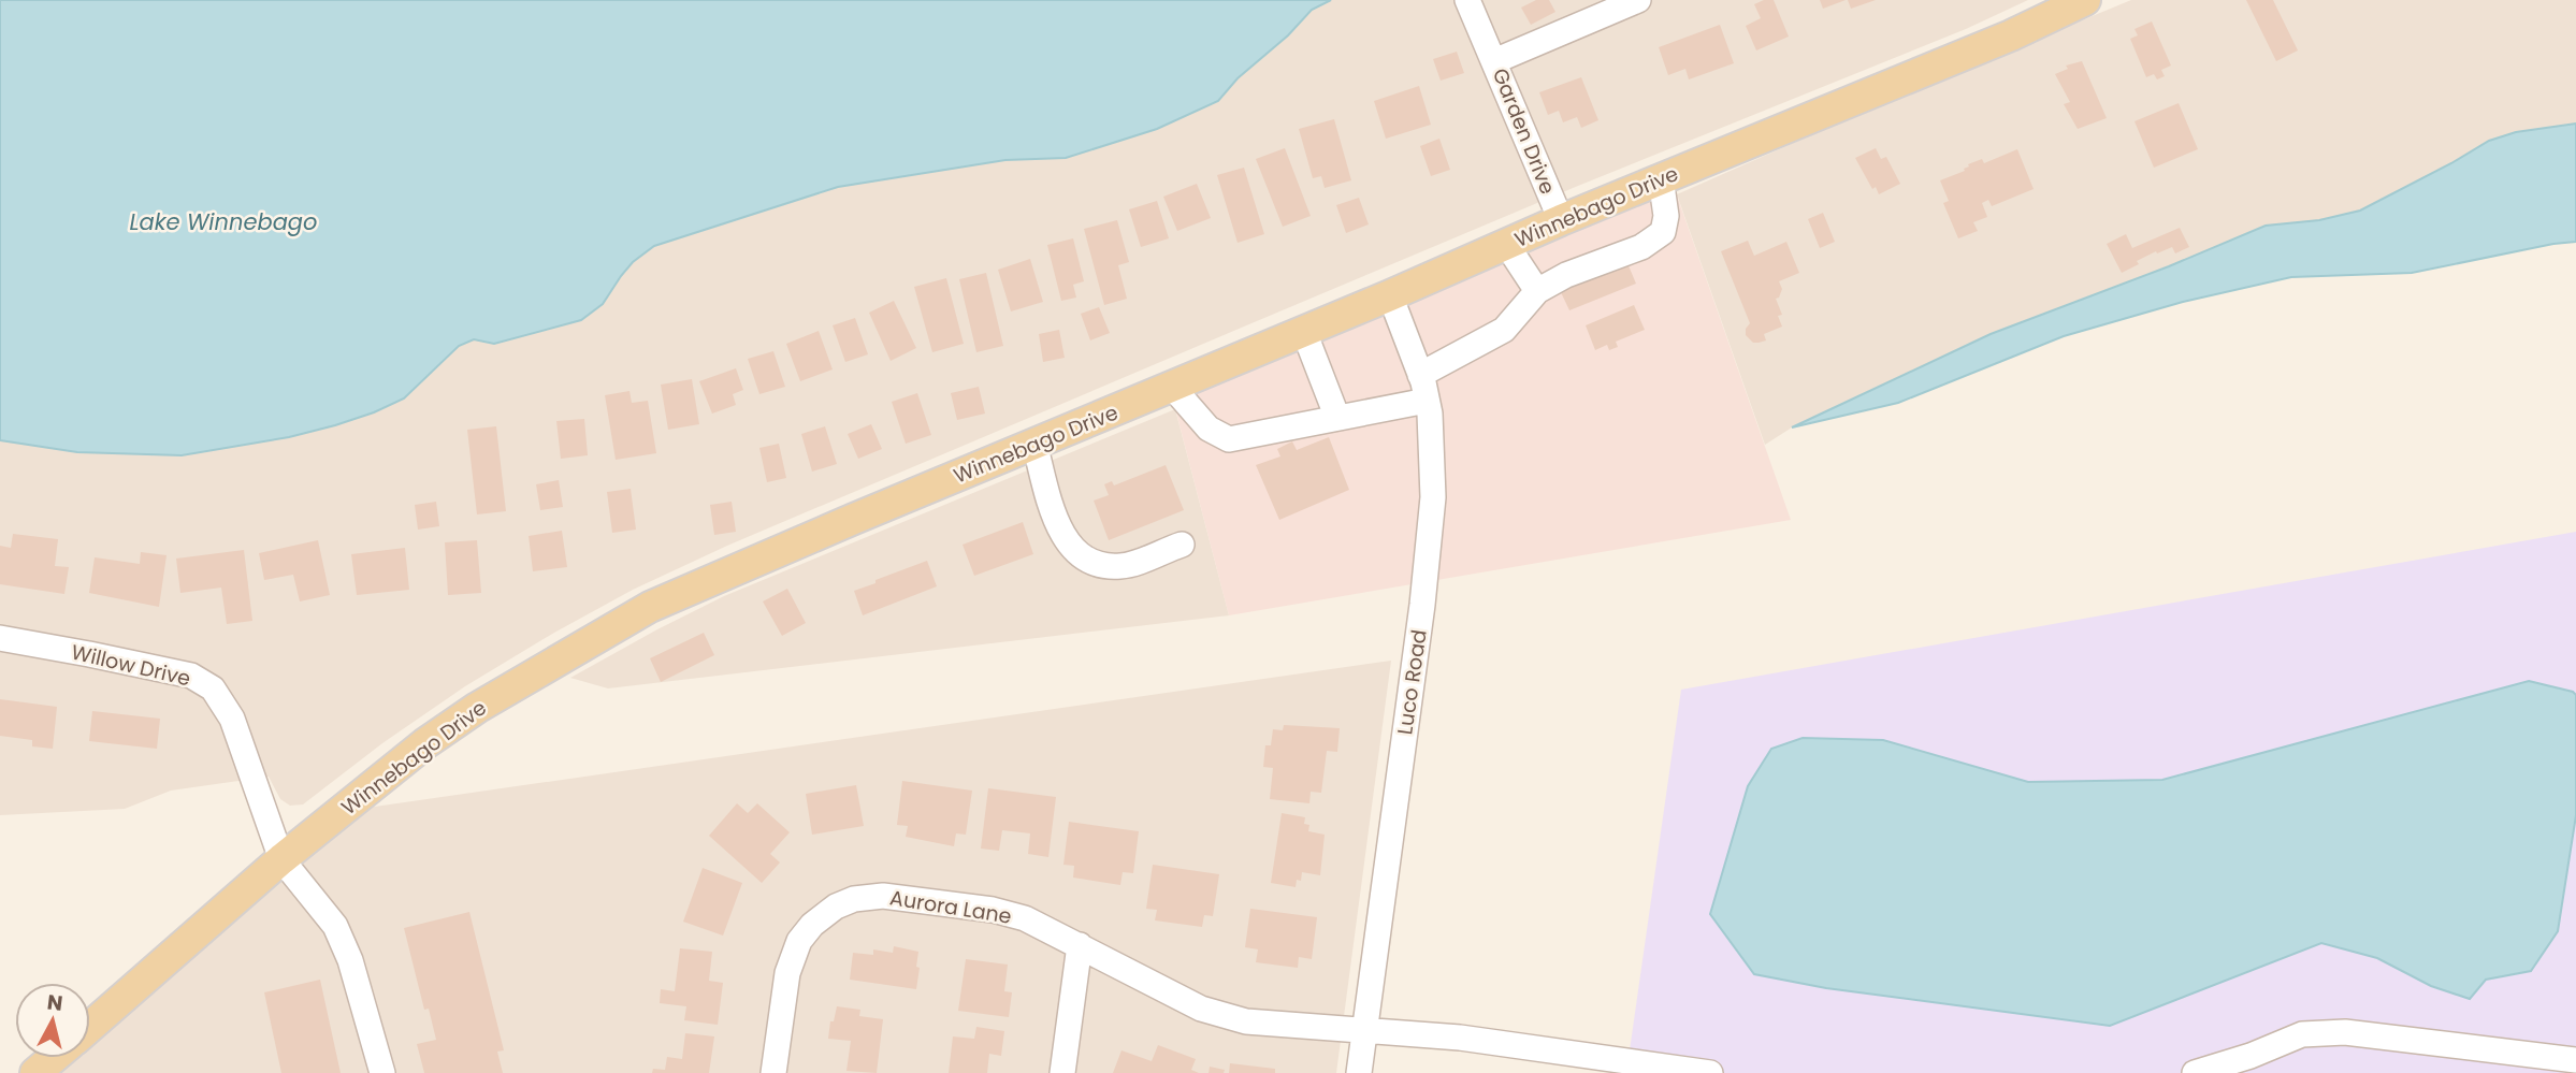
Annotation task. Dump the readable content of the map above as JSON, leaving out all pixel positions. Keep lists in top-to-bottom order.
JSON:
{
  "streets": {
    "main road": ["Winnebago Drive"],
    "street": [
      "Garden Drive",
      "Willow Drive",
      "Luco Road",
      "Aurora Lane"
    ]
  },
  "crossings": [
    ["Garden Drive", "Winnebago Drive"],
    ["Winnebago Drive", "Willow Drive"],
    ["Winnebago Drive", "Luco Road"],
    ["Luco Road", "Aurora Lane"]
  ],
  "water": ["Lake Winnebago"],
  "north": "top"
}
